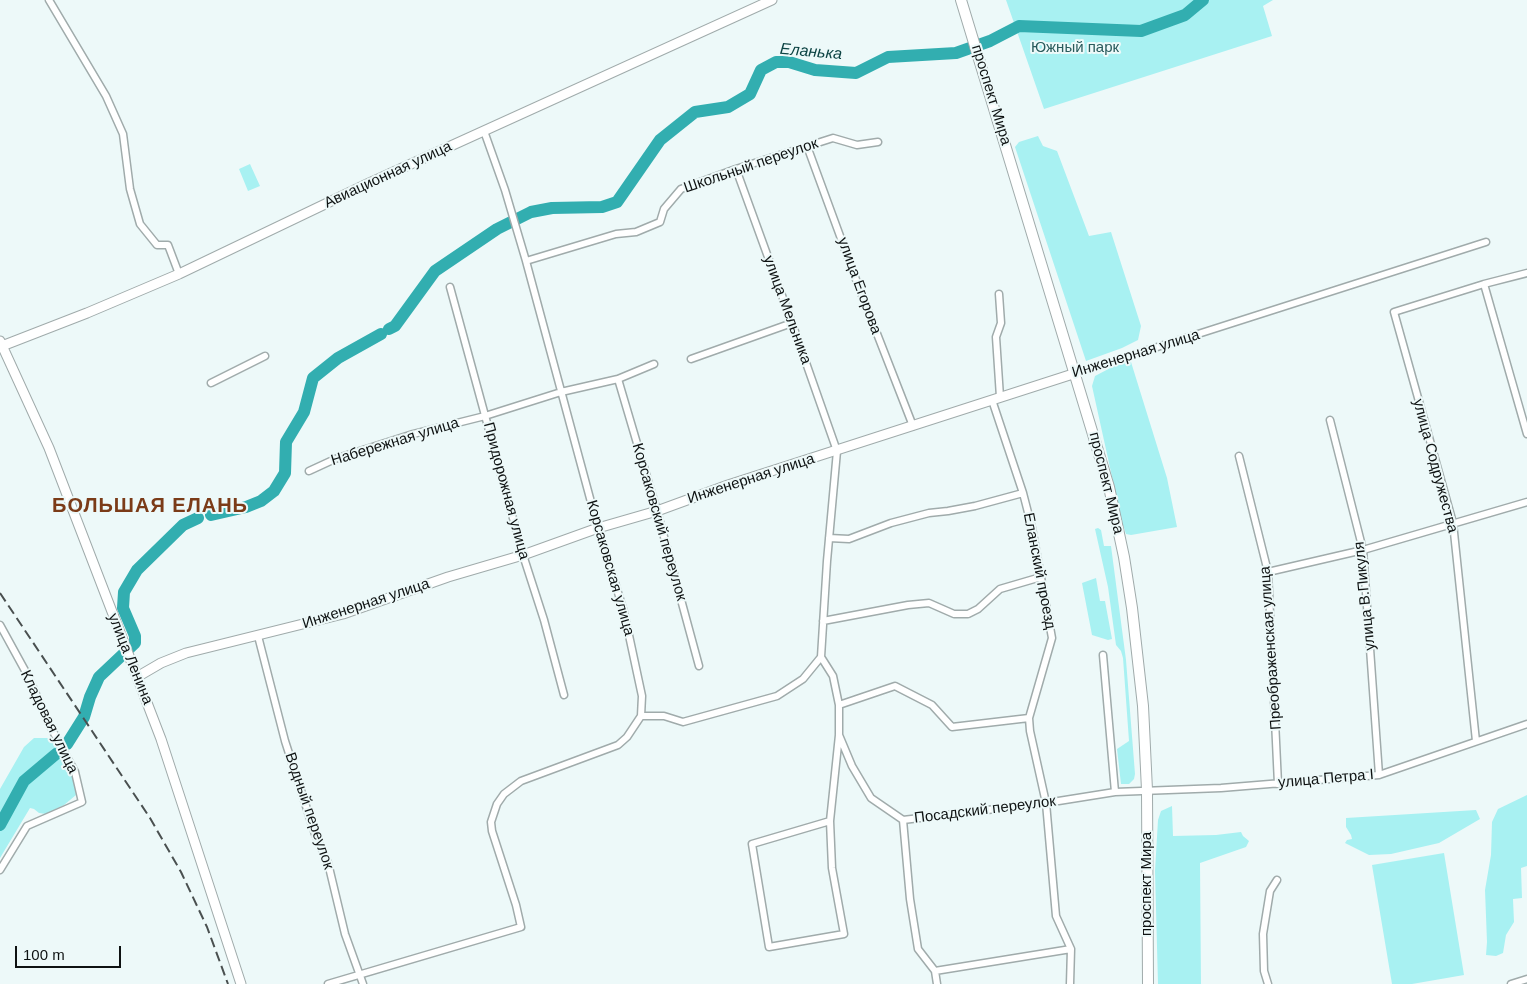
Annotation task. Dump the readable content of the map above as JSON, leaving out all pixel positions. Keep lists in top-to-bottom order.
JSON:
{
  "streets": {
    "main road": ["проспект Мира"],
    "street": [
      "Школьный переулок",
      "Авиационная улица",
      "улица Егорова",
      "улица Мельника",
      "Инженерная улица",
      "Набережная улица",
      "улица Содружества",
      "Придорожная улица",
      "Корсаковский переулок",
      "Корсаковская улица",
      "Еланский проезд",
      "улица В.Пикуля",
      "Преображенская улица",
      "улица Ленина",
      "Кладовая улица",
      "улица Петра I",
      "Посадский переулок",
      "Водный переулок"
    ]
  },
  "crossings": [
    ["проспект Мира", "Инженерная улица"],
    ["проспект Мира", "улица Петра I"],
    ["проспект Мира", "Посадский переулок"],
    ["Школьный переулок", "улица Егорова"],
    ["Школьный переулок", "улица Мельника"],
    ["Школьный переулок", "Корсаковская улица"],
    ["Авиационная улица", "Корсаковская улица"],
    ["Авиационная улица", "улица Ленина"],
    ["улица Егорова", "Инженерная улица"],
    ["улица Мельника", "Инженерная улица"],
    ["Инженерная улица", "Придорожная улица"],
    ["Инженерная улица", "Корсаковский переулок"],
    ["Инженерная улица", "Корсаковская улица"],
    ["Инженерная улица", "Еланский проезд"],
    ["Инженерная улица", "улица Ленина"],
    ["Инженерная улица", "Водный переулок"],
    ["Набережная улица", "Придорожная улица"],
    ["Набережная улица", "Корсаковский переулок"],
    ["Набережная улица", "Корсаковская улица"],
    ["улица Содружества", "улица Петра I"],
    ["Еланский проезд", "Посадский переулок"],
    ["улица В.Пикуля", "улица Петра I"],
    ["Преображенская улица", "улица Петра I"],
    ["улица Петра I", "Посадский переулок"]
  ],
  "districts": ["БОЛЬШАЯ ЕЛАНЬ"],
  "water": ["Еланька"],
  "parks": ["Южный парк"],
  "scale_bar": "100 m"
}
